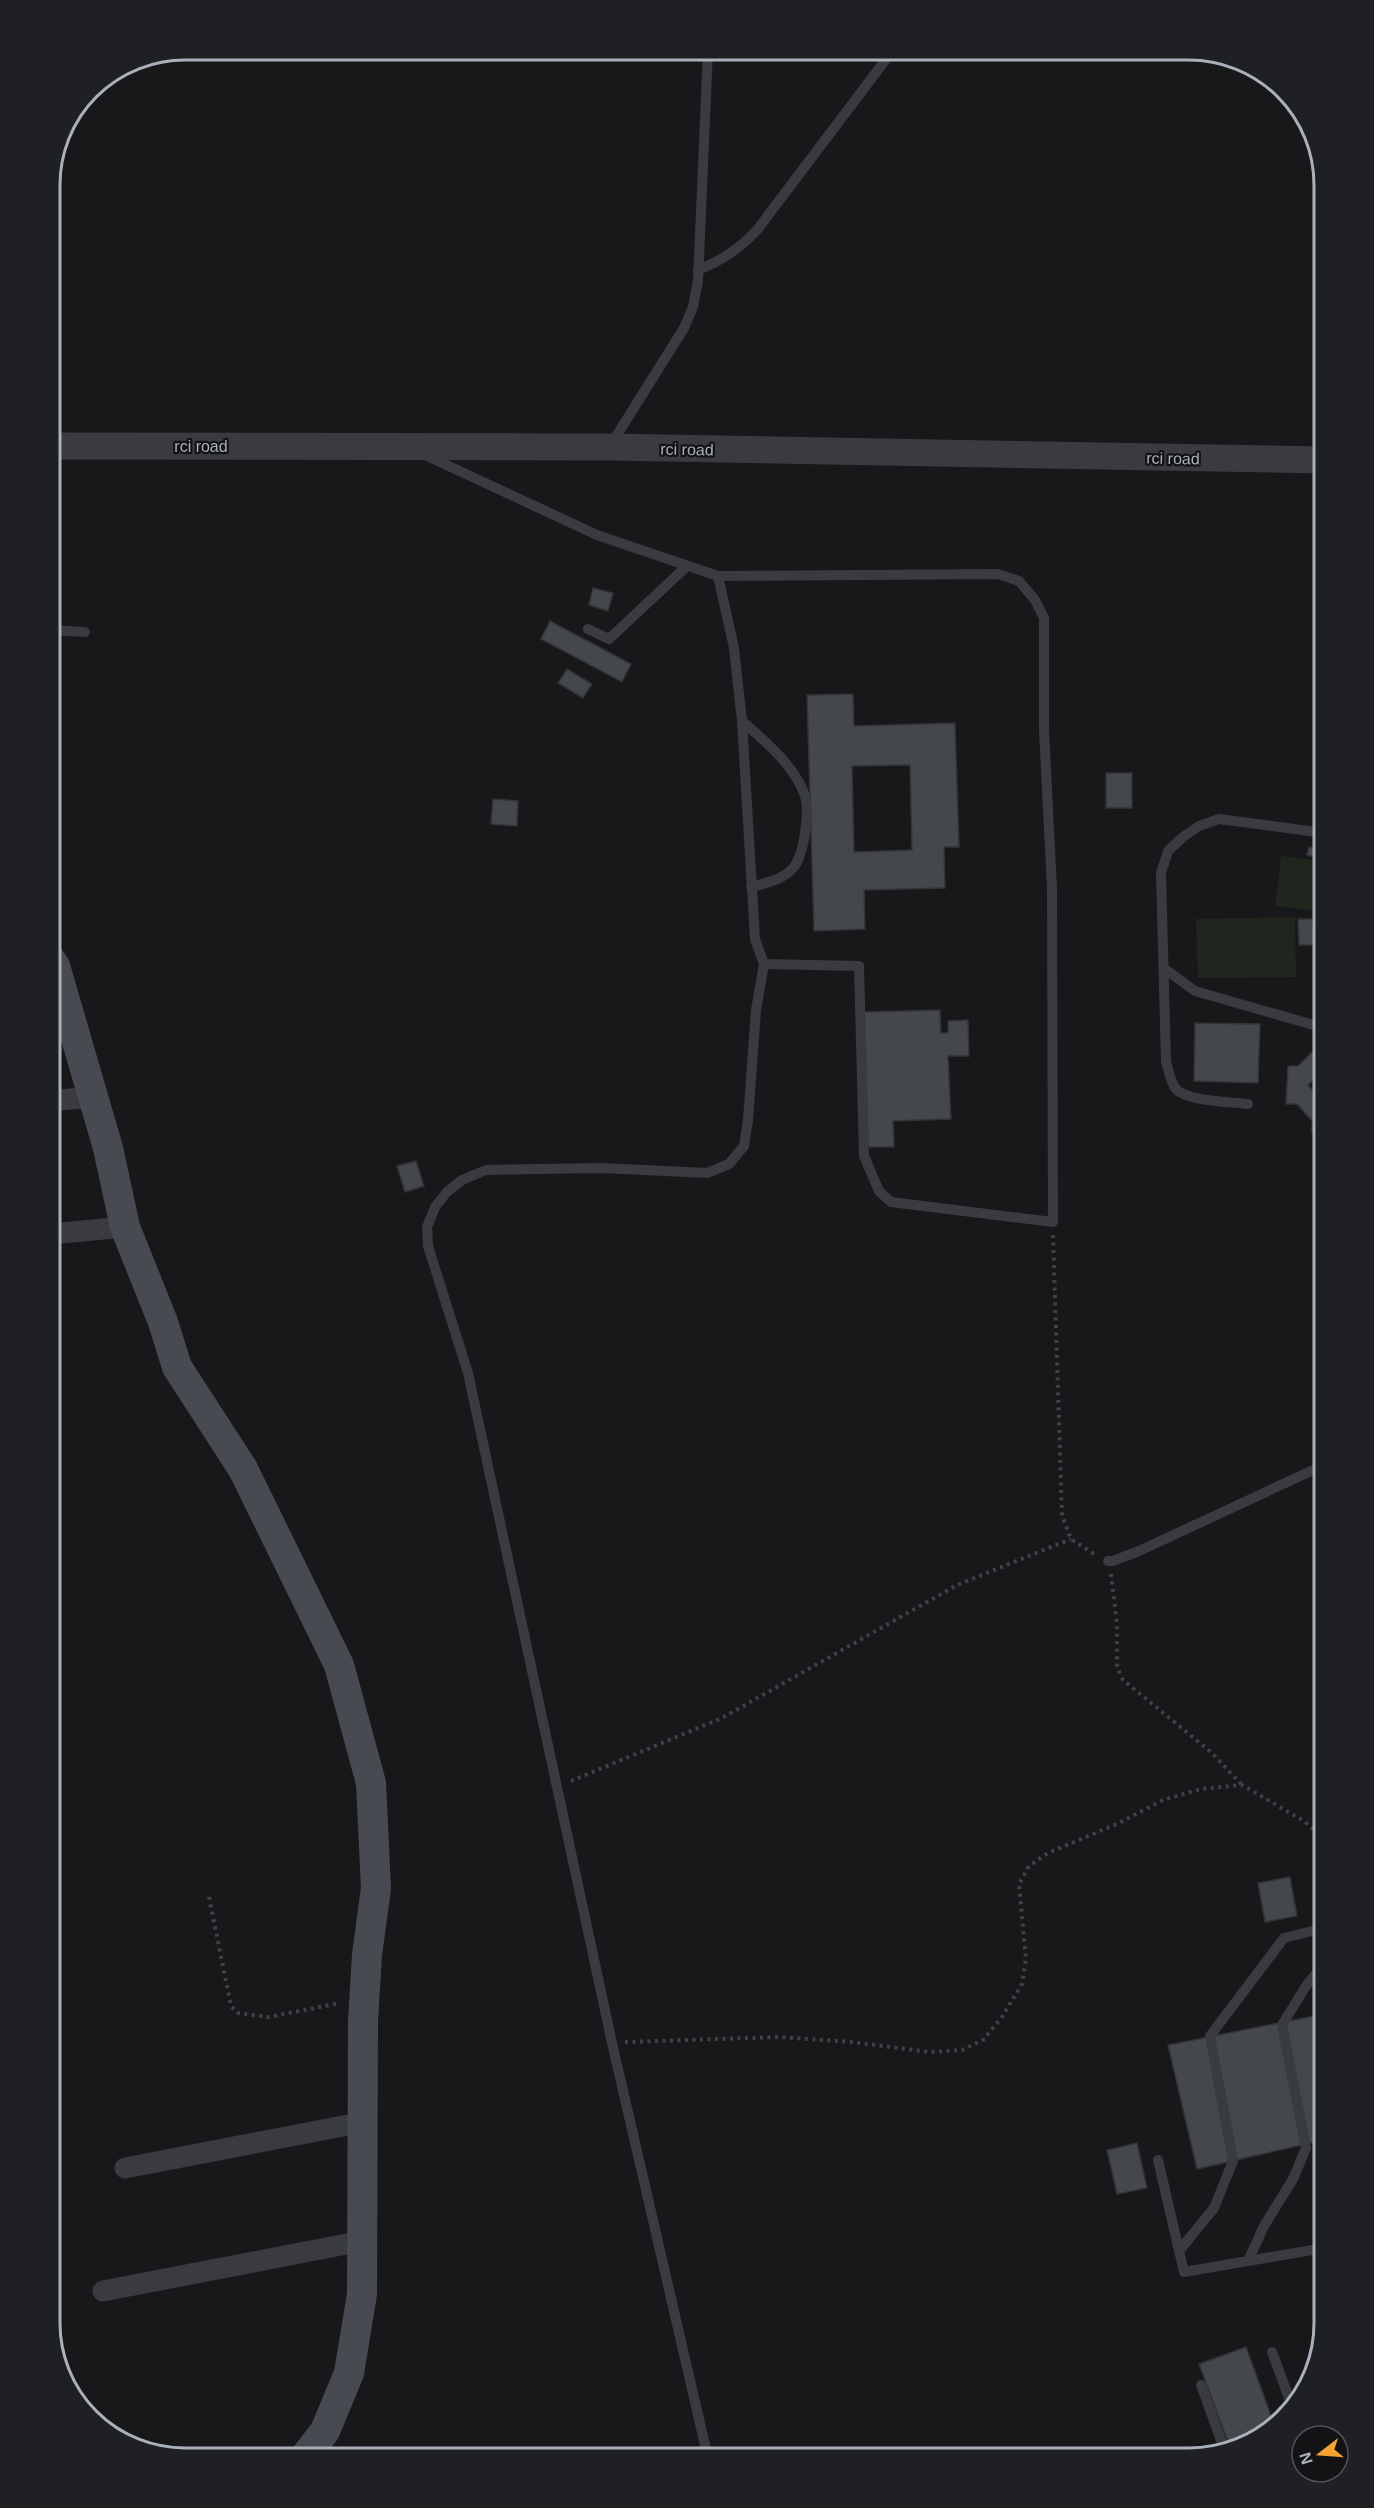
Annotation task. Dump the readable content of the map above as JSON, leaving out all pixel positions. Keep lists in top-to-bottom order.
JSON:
{
  "streets": {
    "street": ["rci road"]
  },
  "north": "left"
}
